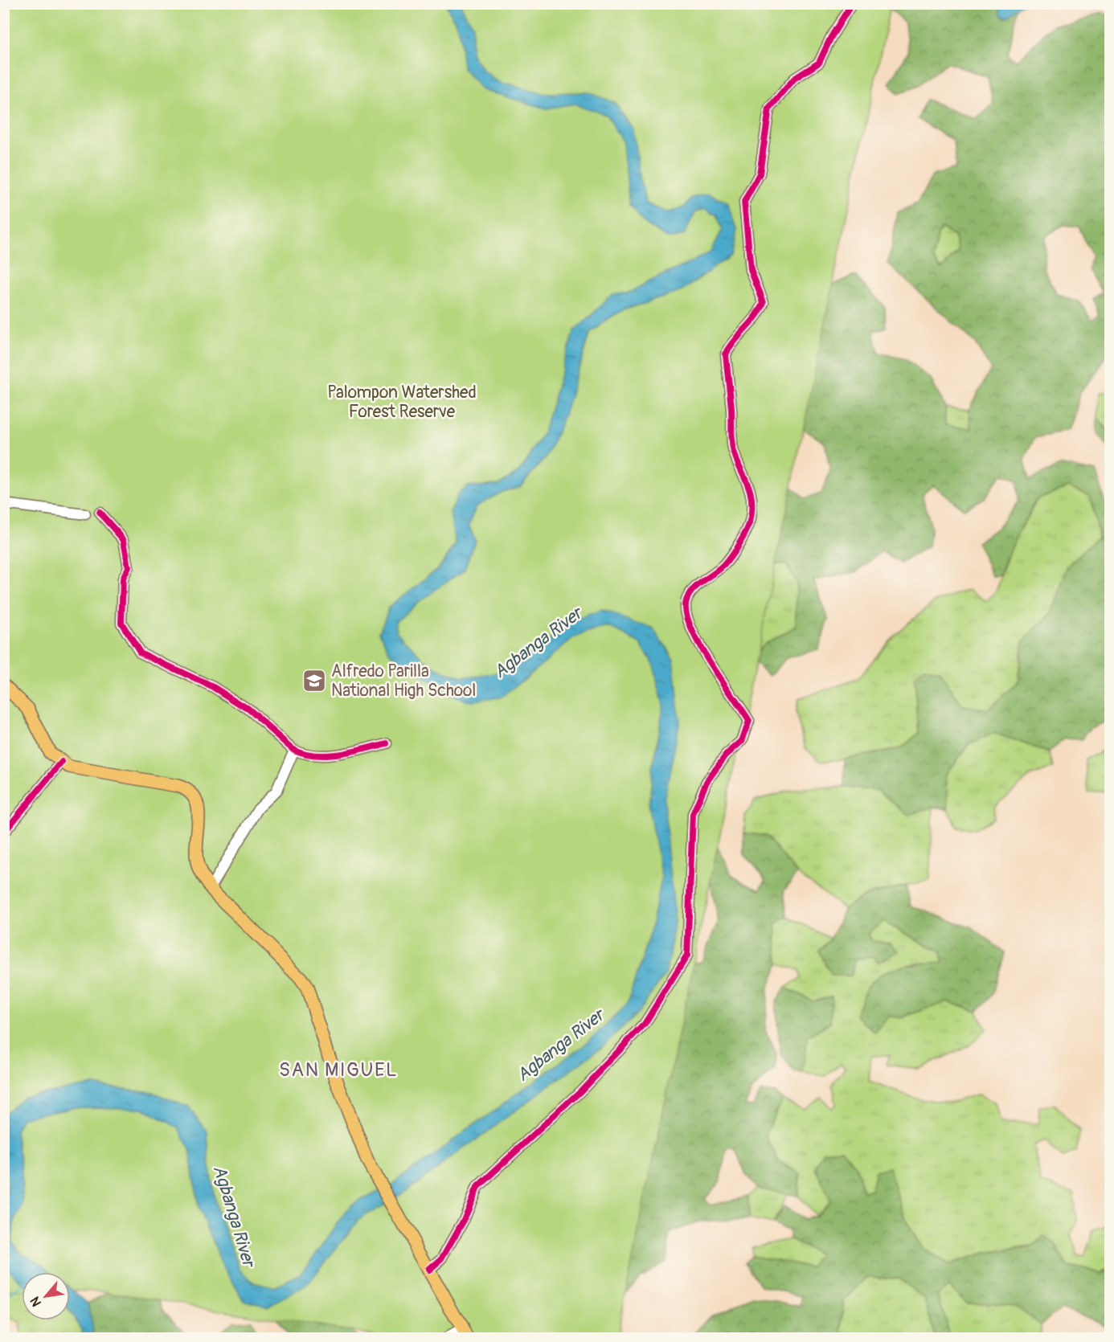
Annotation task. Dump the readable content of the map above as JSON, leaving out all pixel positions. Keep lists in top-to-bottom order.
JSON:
{
  "districts": ["SAN MIGUEL"],
  "water": ["Agbanga River"],
  "parks": ["Palompon Watershed Forest Reserve"],
  "places": {
    "school or university": ["Alfredo Parilla National High School"]
  },
  "north": "bottom left"
}
